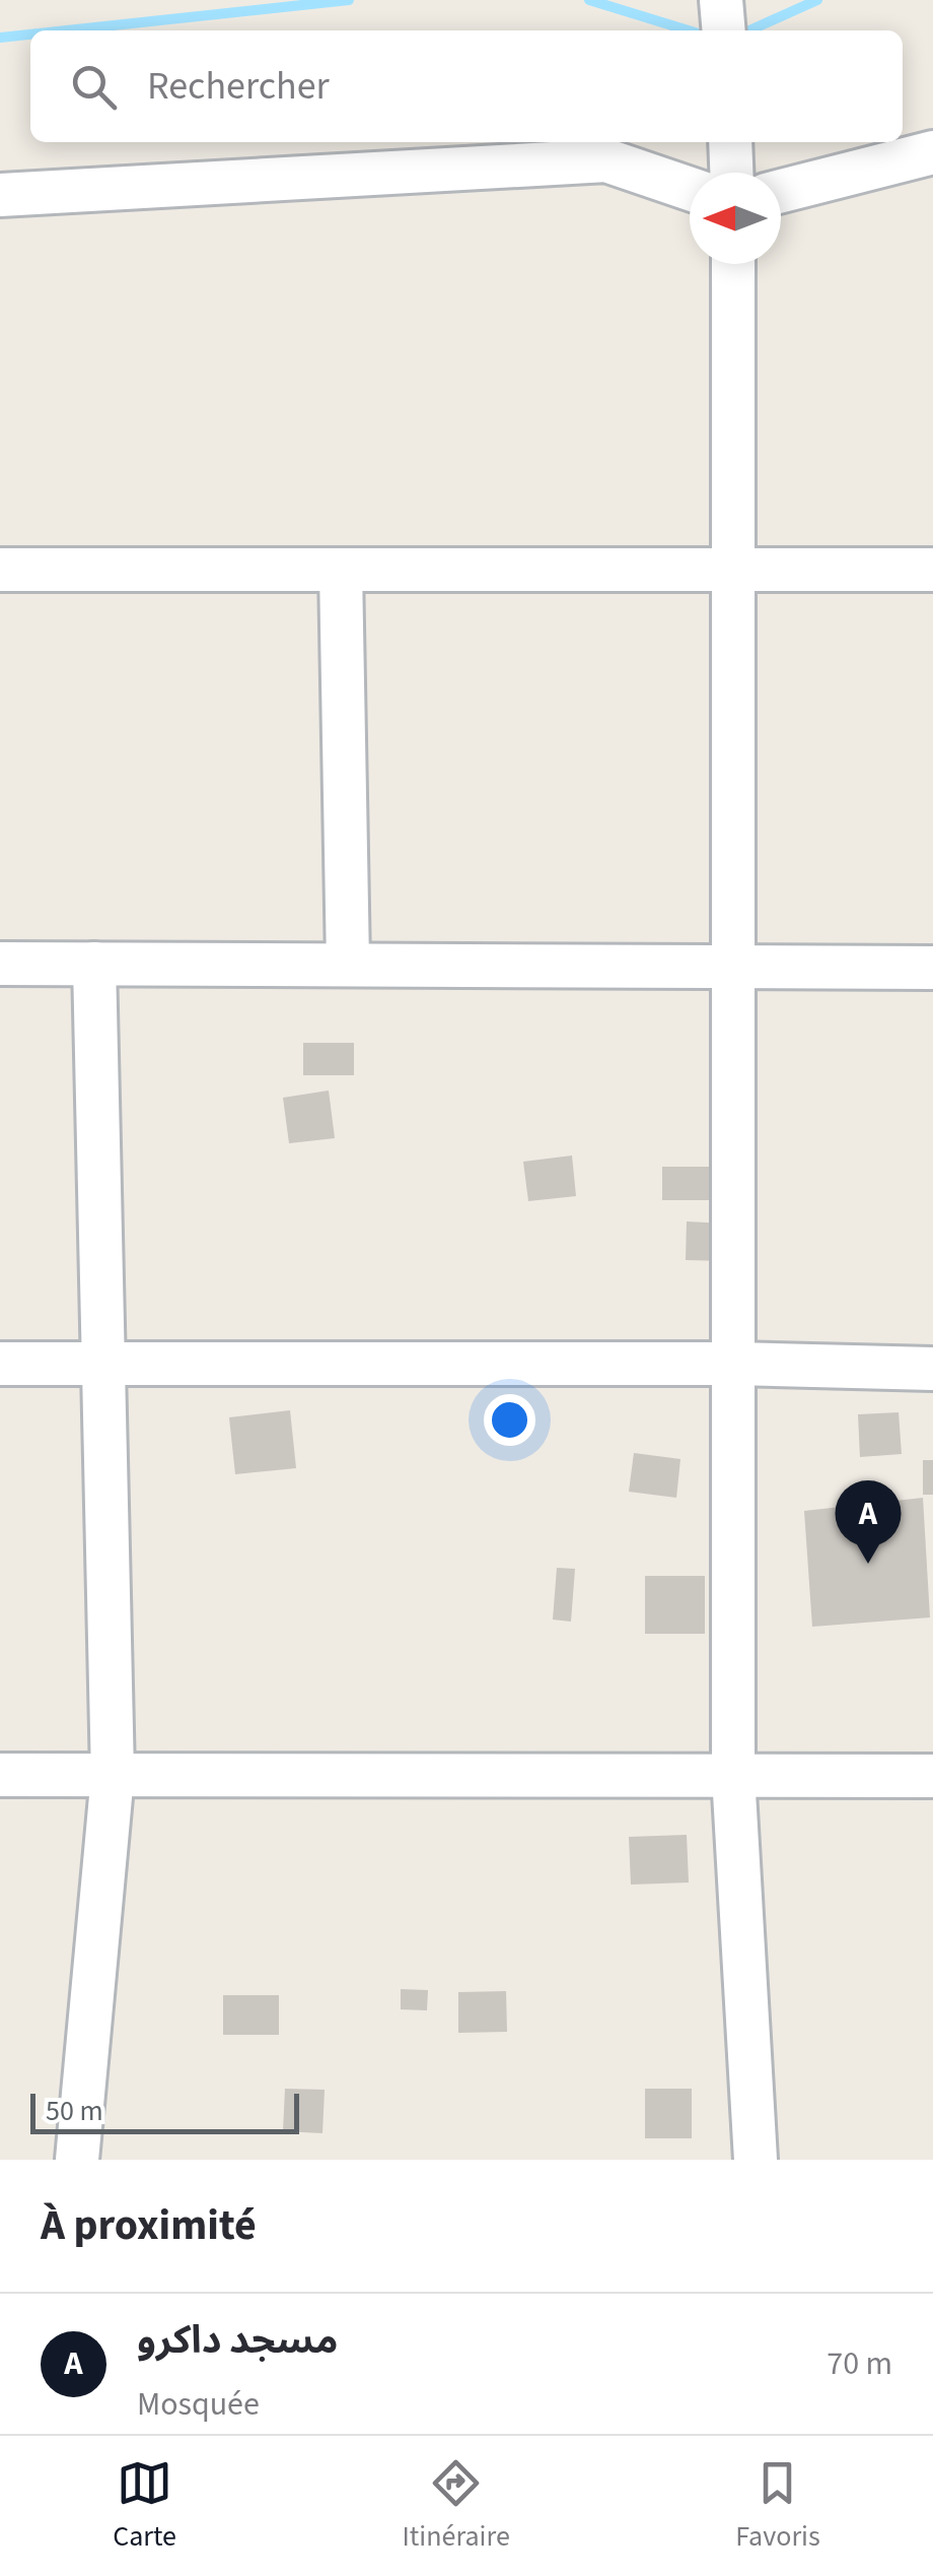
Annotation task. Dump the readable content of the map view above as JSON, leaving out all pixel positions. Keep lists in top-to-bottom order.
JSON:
{
  "scale_bar": "50 m",
  "north": "left",
  "page": {
    "search": "Rechercher",
    "pins": "A",
    "scale": "50 m",
    "heading": "À proximité",
    "list": [
      {
        "mark": "A",
        "name": "مسجد داكرو",
        "note": "Mosquée",
        "value": "70 m"
      }
    ],
    "nav": ["Carte", "Itinéraire", "Favoris"]
  }
}
